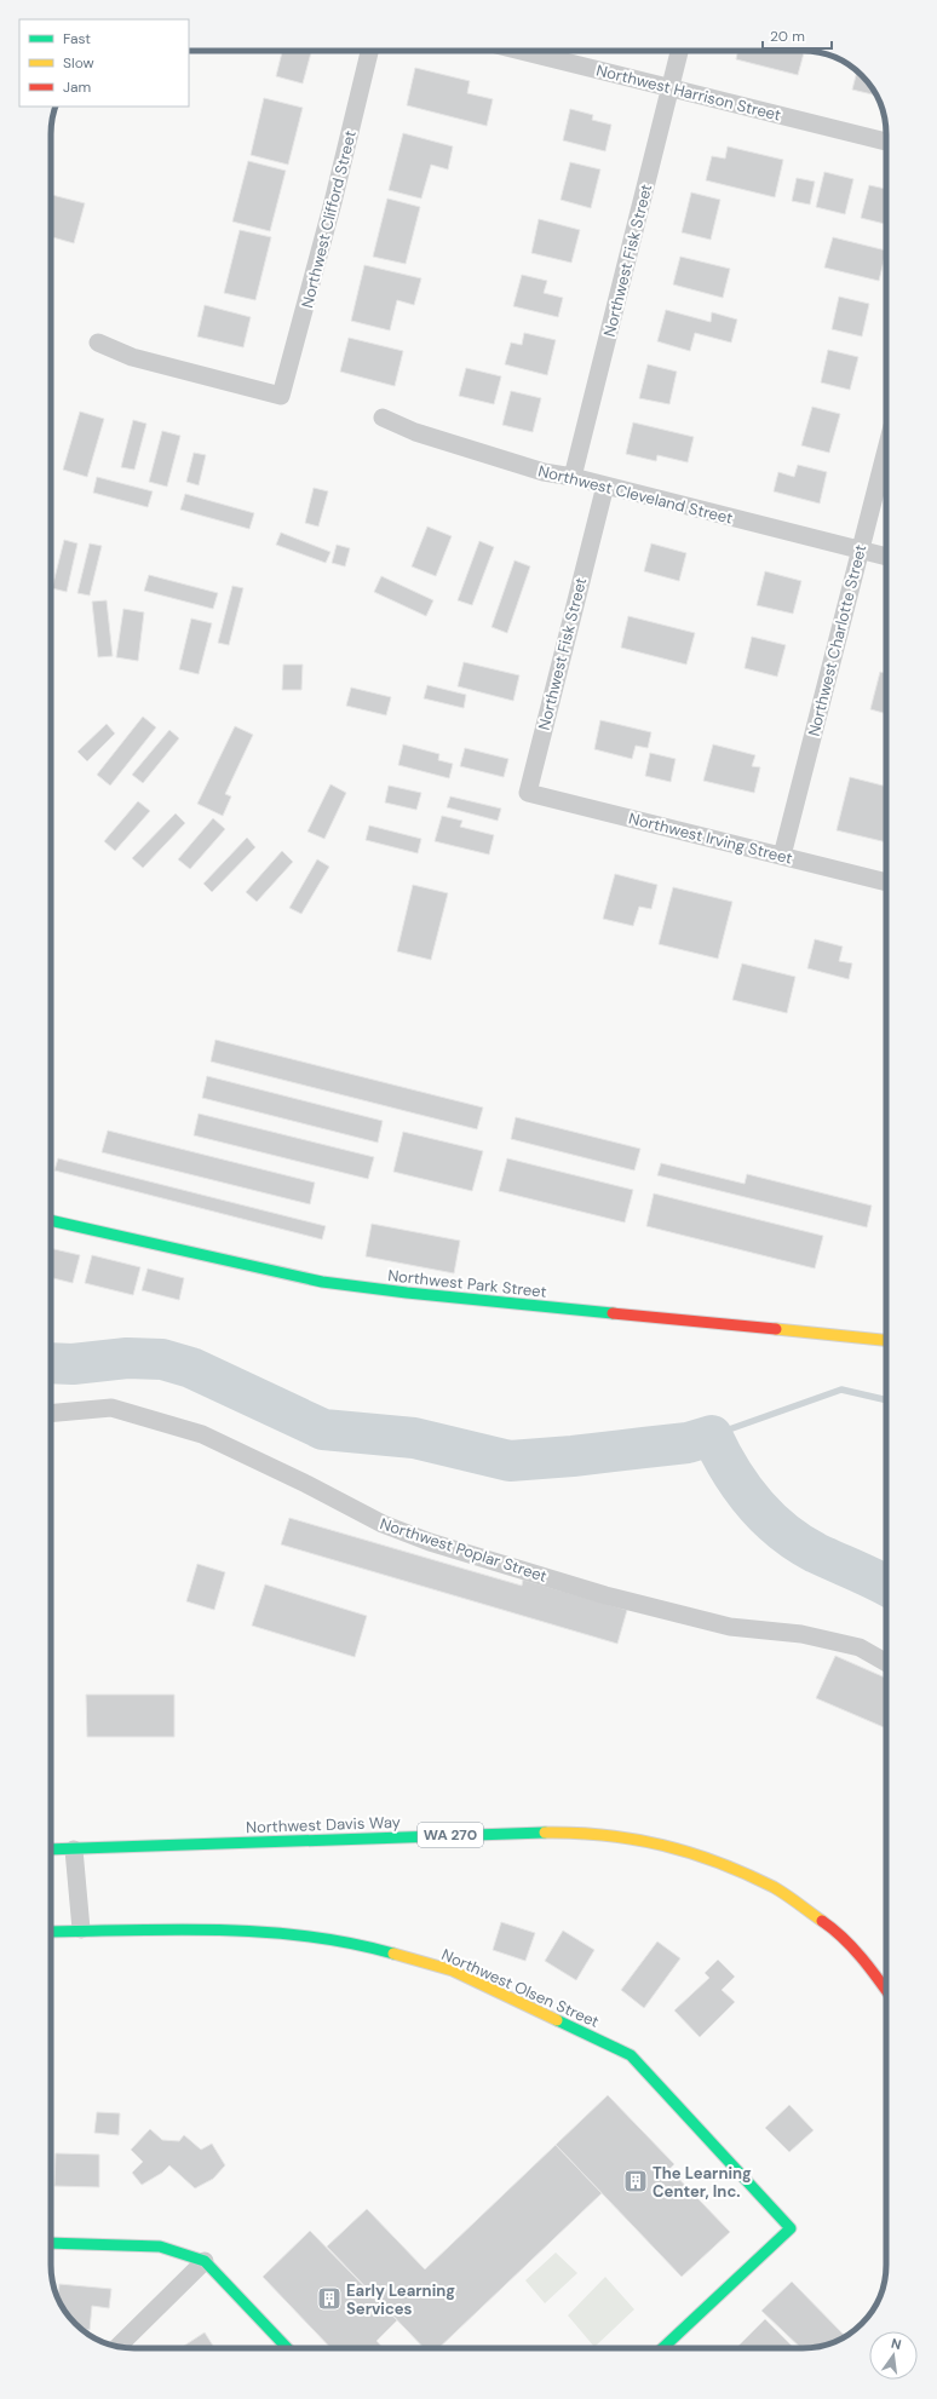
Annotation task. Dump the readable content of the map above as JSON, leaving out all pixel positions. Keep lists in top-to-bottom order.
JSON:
{
  "streets": {
    "street": [
      "Northwest Harrison Street",
      "Northwest Clifford Street",
      "Northwest Fisk Street",
      "Northwest Cleveland Street",
      "Northwest Charlotte Street",
      "Northwest Irving Street",
      "Northwest Park Street",
      "Northwest Poplar Street",
      "Northwest Davis Way",
      "WA 270",
      "Northwest Olsen Street"
    ]
  },
  "crossings": [
    ["Northwest Harrison Street", "Northwest Fisk Street"],
    ["Northwest Fisk Street", "Northwest Cleveland Street"],
    ["Northwest Fisk Street", "Northwest Irving Street"],
    ["Northwest Cleveland Street", "Northwest Charlotte Street"],
    ["Northwest Charlotte Street", "Northwest Irving Street"]
  ],
  "places": {
    "building": ["The Learning Center, Inc.", "Early Learning Services"]
  },
  "legend": ["Fast", "Slow", "Jam"],
  "scale_bar": "20 m",
  "north": "top"
}
